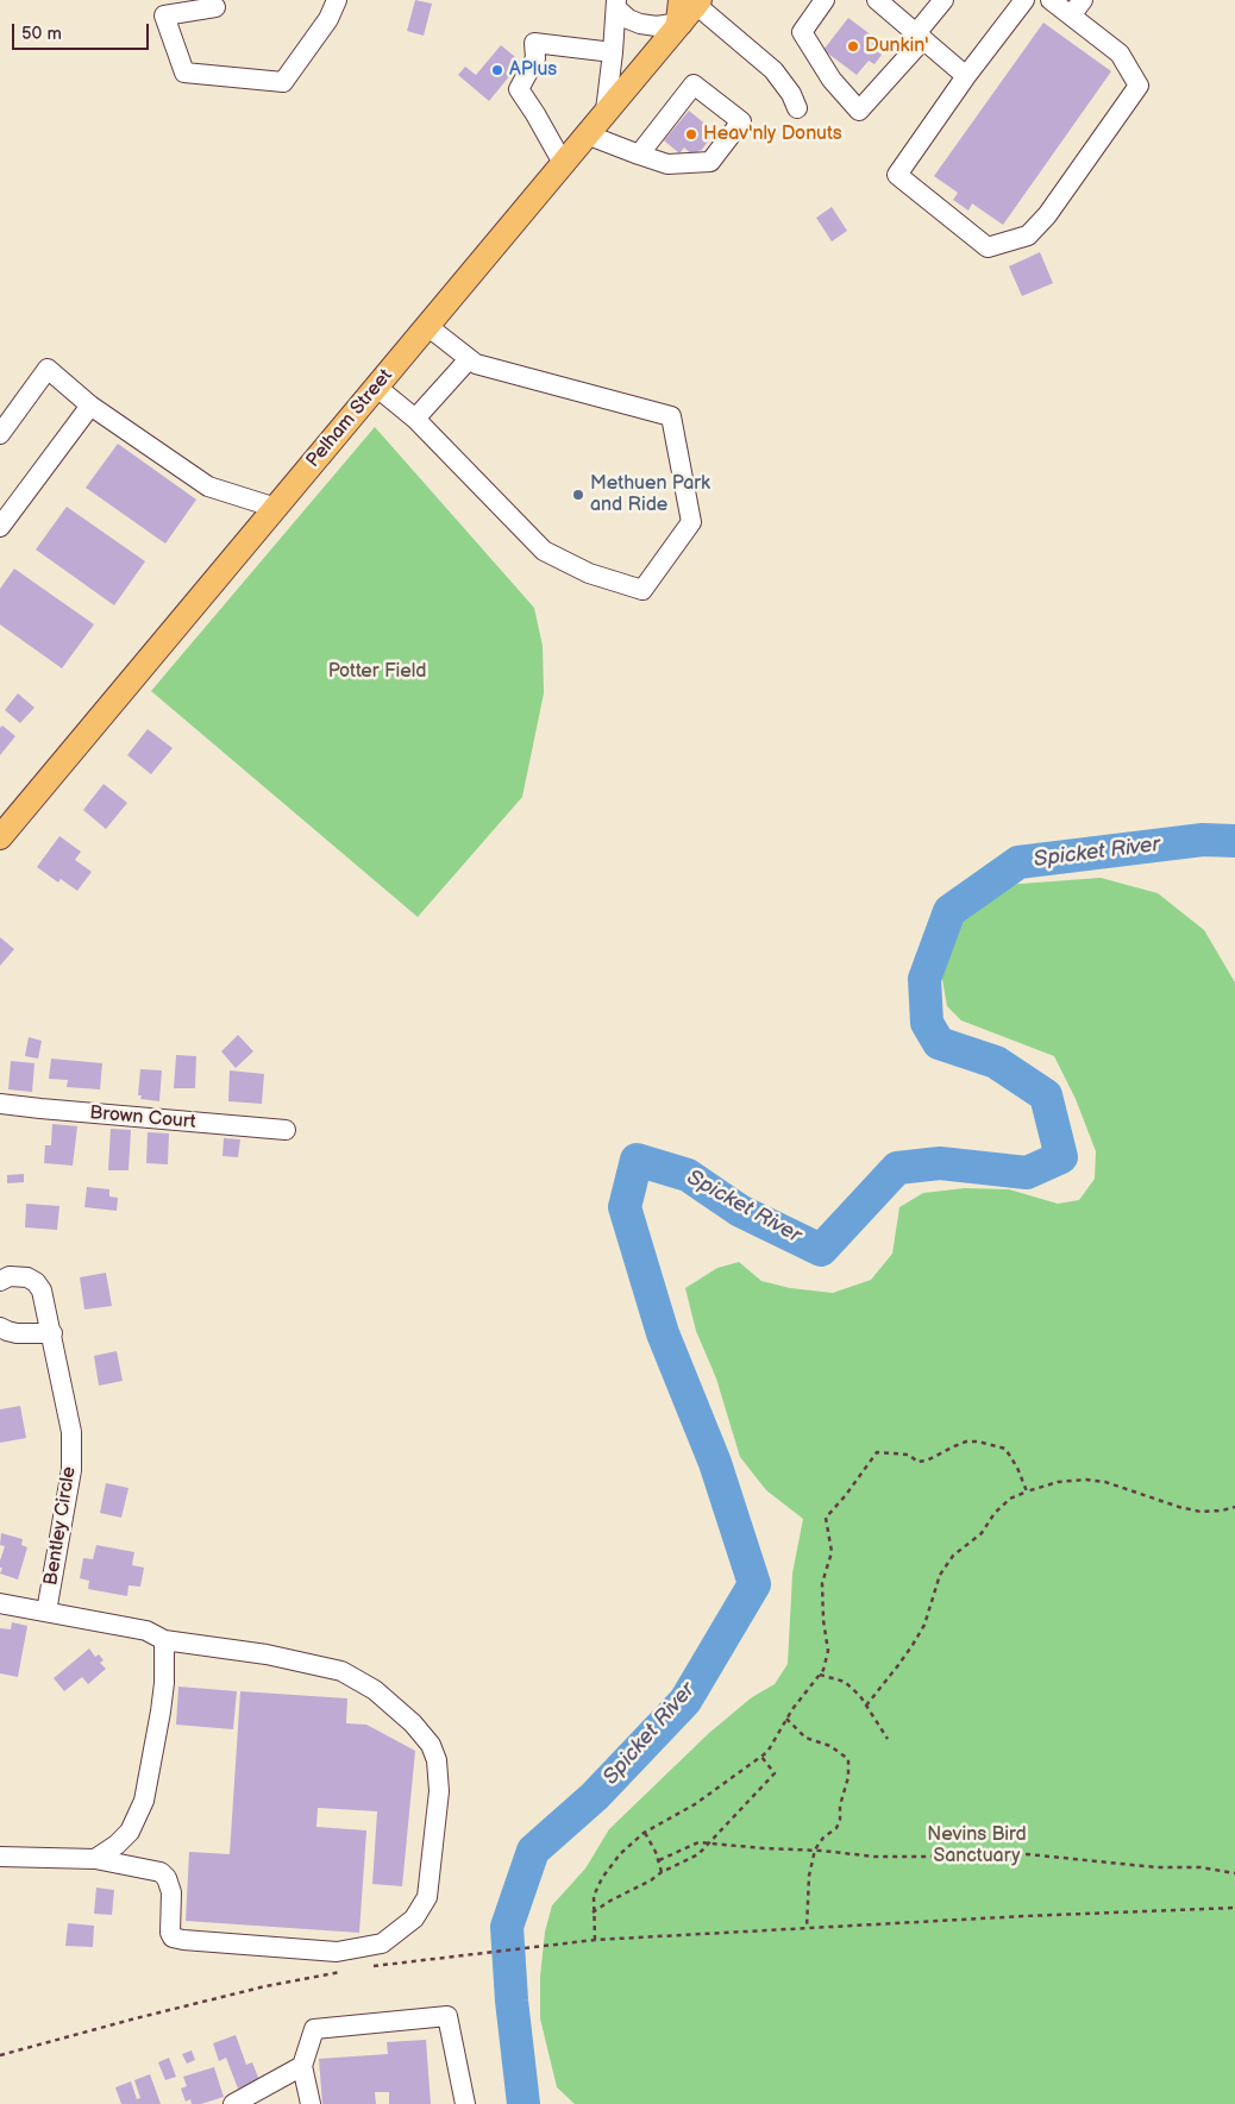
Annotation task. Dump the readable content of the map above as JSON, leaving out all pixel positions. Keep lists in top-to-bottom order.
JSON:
{
  "streets": {
    "main road": ["Pelham Street"],
    "street": ["Brown Court", "Bentley Circle"]
  },
  "water": ["Spicket River"],
  "parks": ["Potter Field", "Nevins Bird Sanctuary"],
  "places": [
    "Dunkin'",
    "APlus",
    "Heav'nly Donuts",
    "Methuen Park and Ride"
  ],
  "scale_bar": "50 m"
}
